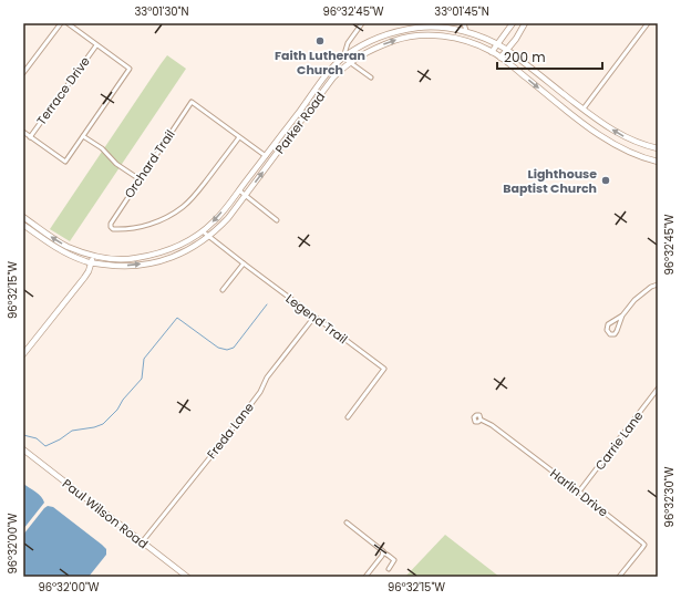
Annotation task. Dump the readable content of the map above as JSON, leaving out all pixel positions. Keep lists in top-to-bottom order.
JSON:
{
  "streets": {
    "main road": ["Parker Road", "Paul Wilson Road"],
    "street": [
      "Terrace Drive",
      "Orchard Trail",
      "Legend Trail",
      "Freda Lane",
      "Carrie Lane",
      "Harlin Drive"
    ]
  },
  "crossings": [
    ["Parker Road", "Legend Trail"],
    ["Legend Trail", "Freda Lane"],
    ["Freda Lane", "Paul Wilson Road"],
    ["Carrie Lane", "Harlin Drive"]
  ],
  "places": ["Faith Lutheran Church", "Lighthouse Baptist Church"],
  "scale_bar": "200 m",
  "coordinates": [
    "33°01'30\"N",
    "96°32'45\"W",
    "33°01'45\"N",
    "96°32'15\"W",
    "96°32'30\"W",
    "96°32'00\"W"
  ]
}
